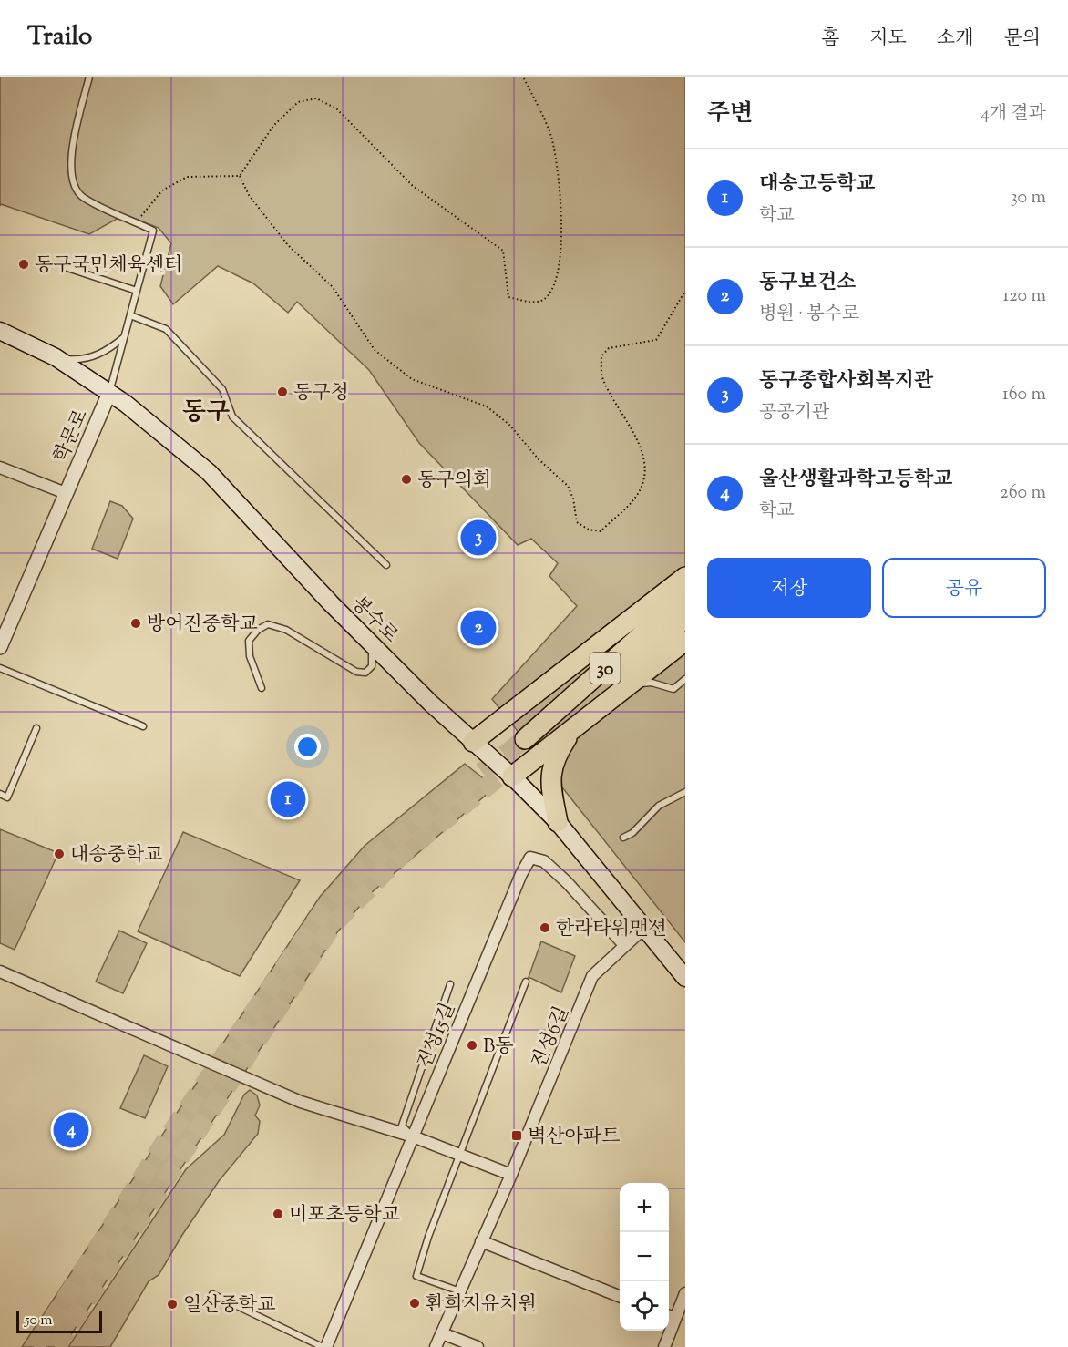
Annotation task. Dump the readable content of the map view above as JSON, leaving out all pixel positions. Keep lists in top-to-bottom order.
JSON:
{
  "streets": {
    "highway": ["30"],
    "main road": ["봉수로"],
    "street": ["학문로", "진성15길", "진성6길"]
  },
  "crossings": [
    ["학문로", "봉수로"],
    ["봉수로", "진성6길"],
    ["진성15길", "진성6길"]
  ],
  "districts": ["동구"],
  "places": {
    "other": [
      "동구국민체육센터",
      "동구청",
      "동구의회",
      "방어진중학교",
      "대송중학교",
      "한라타워맨션",
      "B동",
      "미포초등학교",
      "환희지유치원",
      "일산중학교"
    ],
    "transit": ["벽산아파트"]
  },
  "scale_bar": "50 m",
  "page": {
    "header": "Trailo",
    "nav": [
      "홈",
      "지도",
      "소개",
      "문의"
    ],
    "heading": ["주변", "4개 결과"],
    "list": [
      {
        "mark": "1",
        "name": "대송고등학교",
        "note": "학교",
        "value": "30 m"
      },
      {
        "mark": "2",
        "name": "동구보건소",
        "note": "병원 · 봉수로",
        "value": "120 m"
      },
      {
        "mark": "3",
        "name": "동구종합사회복지관",
        "note": "공공기관",
        "value": "160 m"
      },
      {
        "mark": "4",
        "name": "울산생활과학고등학교",
        "note": "학교",
        "value": "260 m"
      }
    ],
    "pins": [
      "3",
      "2",
      "1",
      "4"
    ],
    "buttons": ["저장", "공유"],
    "map_buttons": ["+", "−"],
    "scale": "50 m"
  }
}
